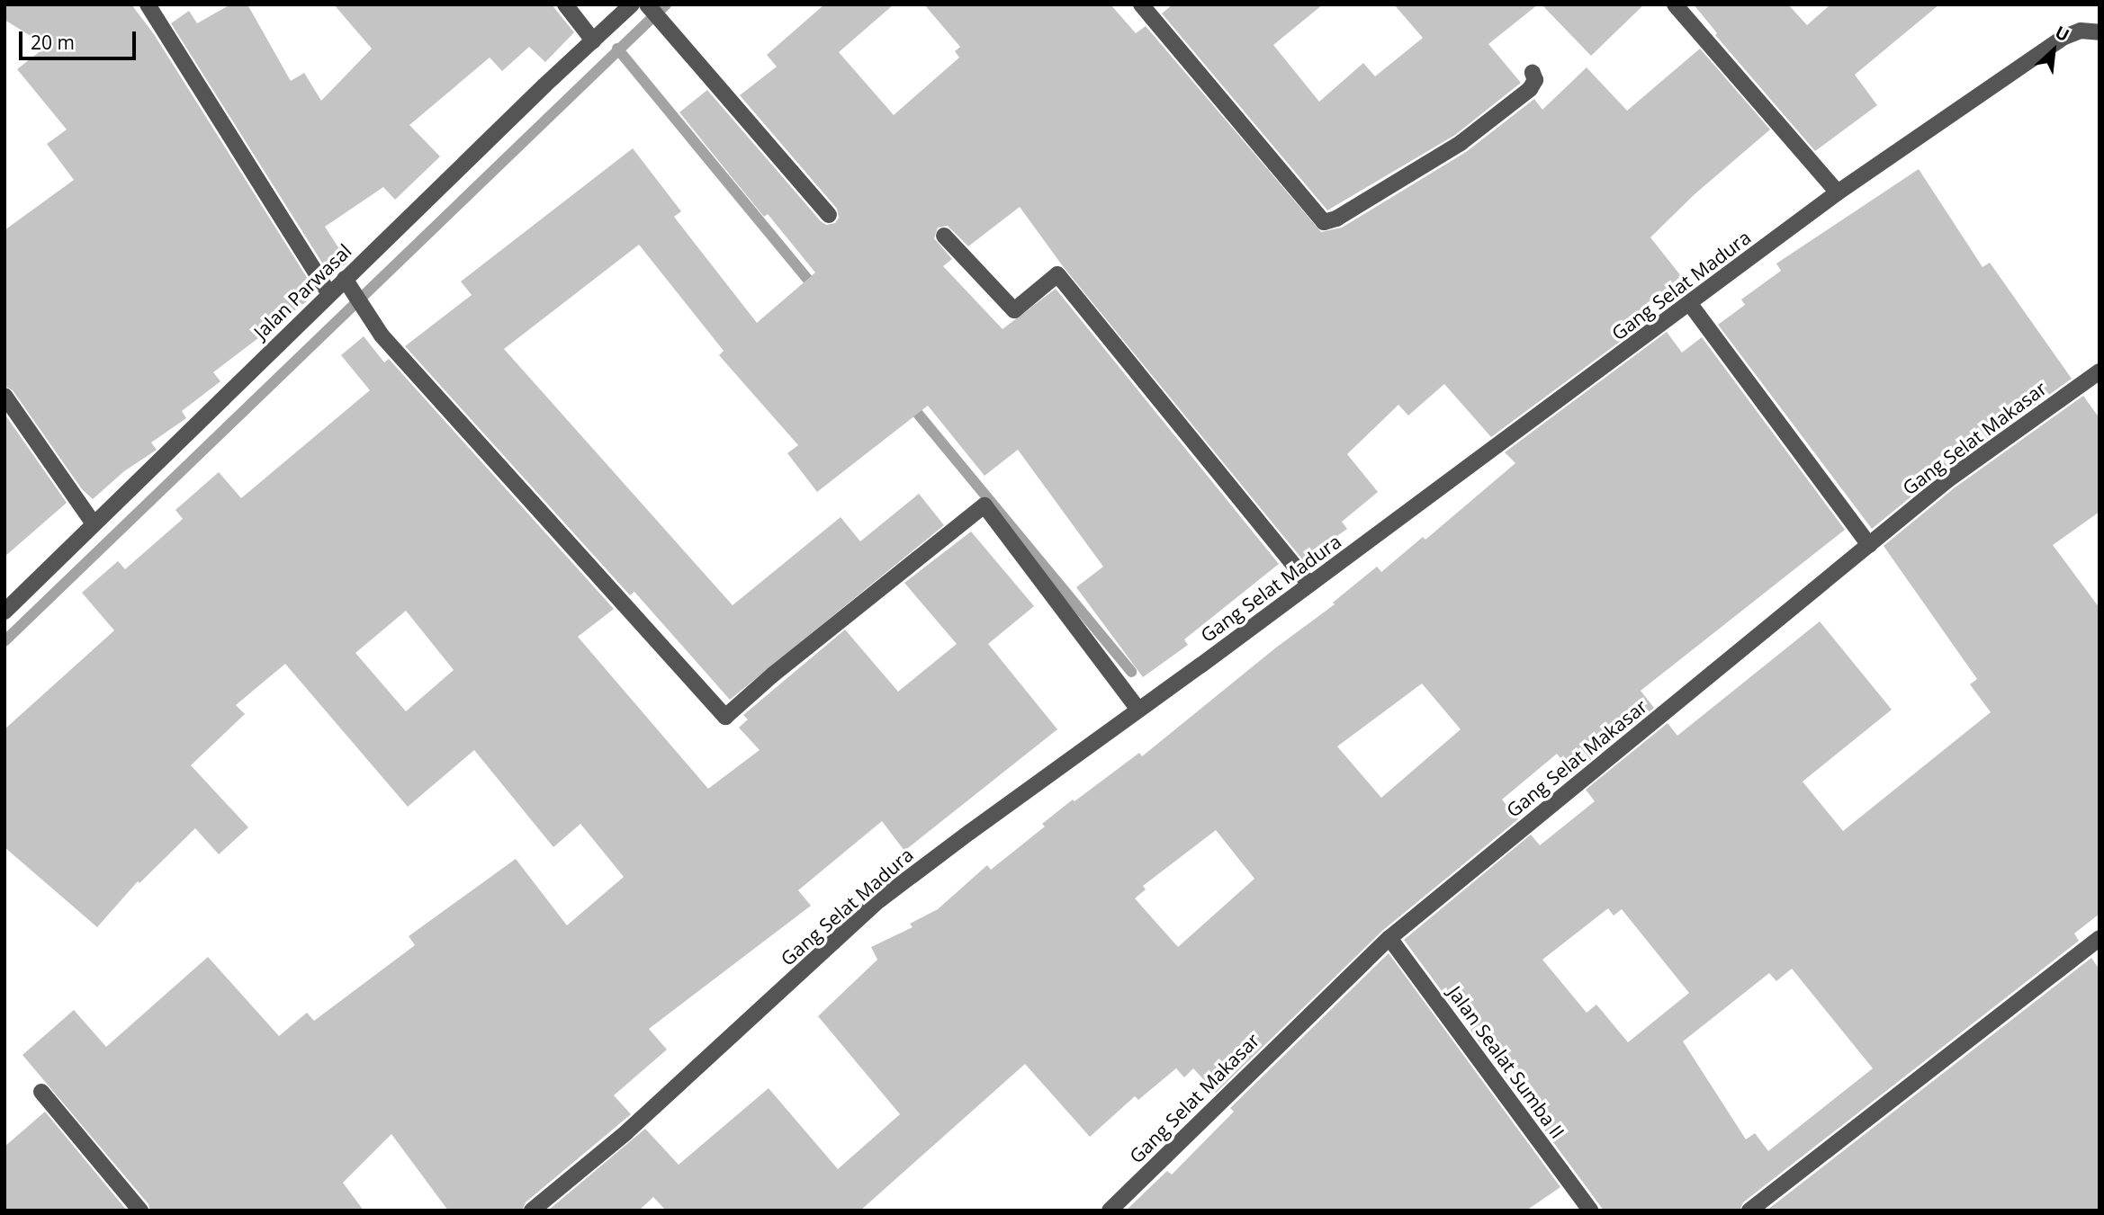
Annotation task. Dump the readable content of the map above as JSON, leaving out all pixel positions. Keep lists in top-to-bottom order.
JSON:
{
  "streets": {
    "street": [
      "Gang Selat Madura",
      "Jalan Parwasal",
      "Gang Selat Makasar",
      "Jalan Sealat Sumba II"
    ]
  },
  "crossings": [
    ["Gang Selat Makasar", "Jalan Sealat Sumba II"]
  ],
  "scale_bar": "20 m",
  "north": "top right"
}
